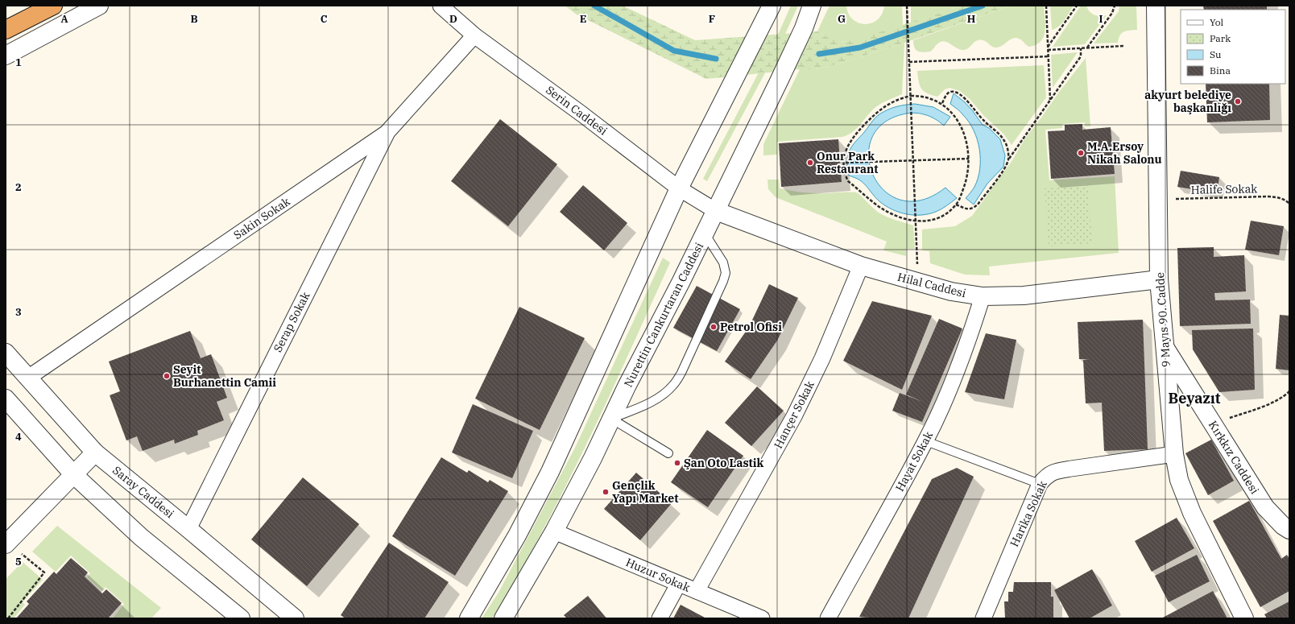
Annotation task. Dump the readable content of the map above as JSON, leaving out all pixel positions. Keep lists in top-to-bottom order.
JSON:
{
  "streets": {
    "street": [
      "Serin Caddesi",
      "Sakin Sokak",
      "Hilal Caddesi",
      "Nurettin Cankurtaran Caddesi",
      "9 Mayıs 90. Cadde",
      "Serap Sokak",
      "Hançer Sokak",
      "Kırkkız Caddesi",
      "Hayat Sokak",
      "Saray Caddesi",
      "Harika Sokak",
      "Huzur Sokak"
    ],
    "path": ["Halife Sokak"]
  },
  "crossings": [
    ["Serin Caddesi", "Sakin Sokak"],
    ["Serin Caddesi", "Hilal Caddesi"],
    ["Serin Caddesi", "Nurettin Cankurtaran Caddesi"],
    ["Halife Sokak", "9 Mayıs 90. Cadde"],
    ["Sakin Sokak", "Serap Sokak"],
    ["Sakin Sokak", "Saray Caddesi"],
    ["Hilal Caddesi", "Nurettin Cankurtaran Caddesi"],
    ["Hilal Caddesi", "9 Mayıs 90. Cadde"],
    ["Hilal Caddesi", "Hançer Sokak"],
    ["Hilal Caddesi", "Hayat Sokak"],
    ["Nurettin Cankurtaran Caddesi", "Huzur Sokak"],
    ["9 Mayıs 90. Cadde", "Kırkkız Caddesi"],
    ["9 Mayıs 90. Cadde", "Harika Sokak"],
    ["Serap Sokak", "Saray Caddesi"],
    ["Hançer Sokak", "Huzur Sokak"]
  ],
  "districts": ["Beyazıt"],
  "places": [
    "akyurt belediye başkanlığı",
    "M.A.Ersoy Nikah Salonu",
    "Onur Park Restaurant",
    "Petrol Ofisi",
    "Seyit Burhanettin Camii",
    "Şan Oto Lastik",
    "Gençlik Yapı Market"
  ],
  "legend": [
    "Yol",
    "Park",
    "Su",
    "Bina"
  ],
  "grid": {
    "columns": [
      "A",
      "B",
      "C",
      "D",
      "E",
      "F",
      "G",
      "H",
      "I"
    ],
    "rows": [
      "1",
      "2",
      "3",
      "4",
      "5"
    ]
  }
}
